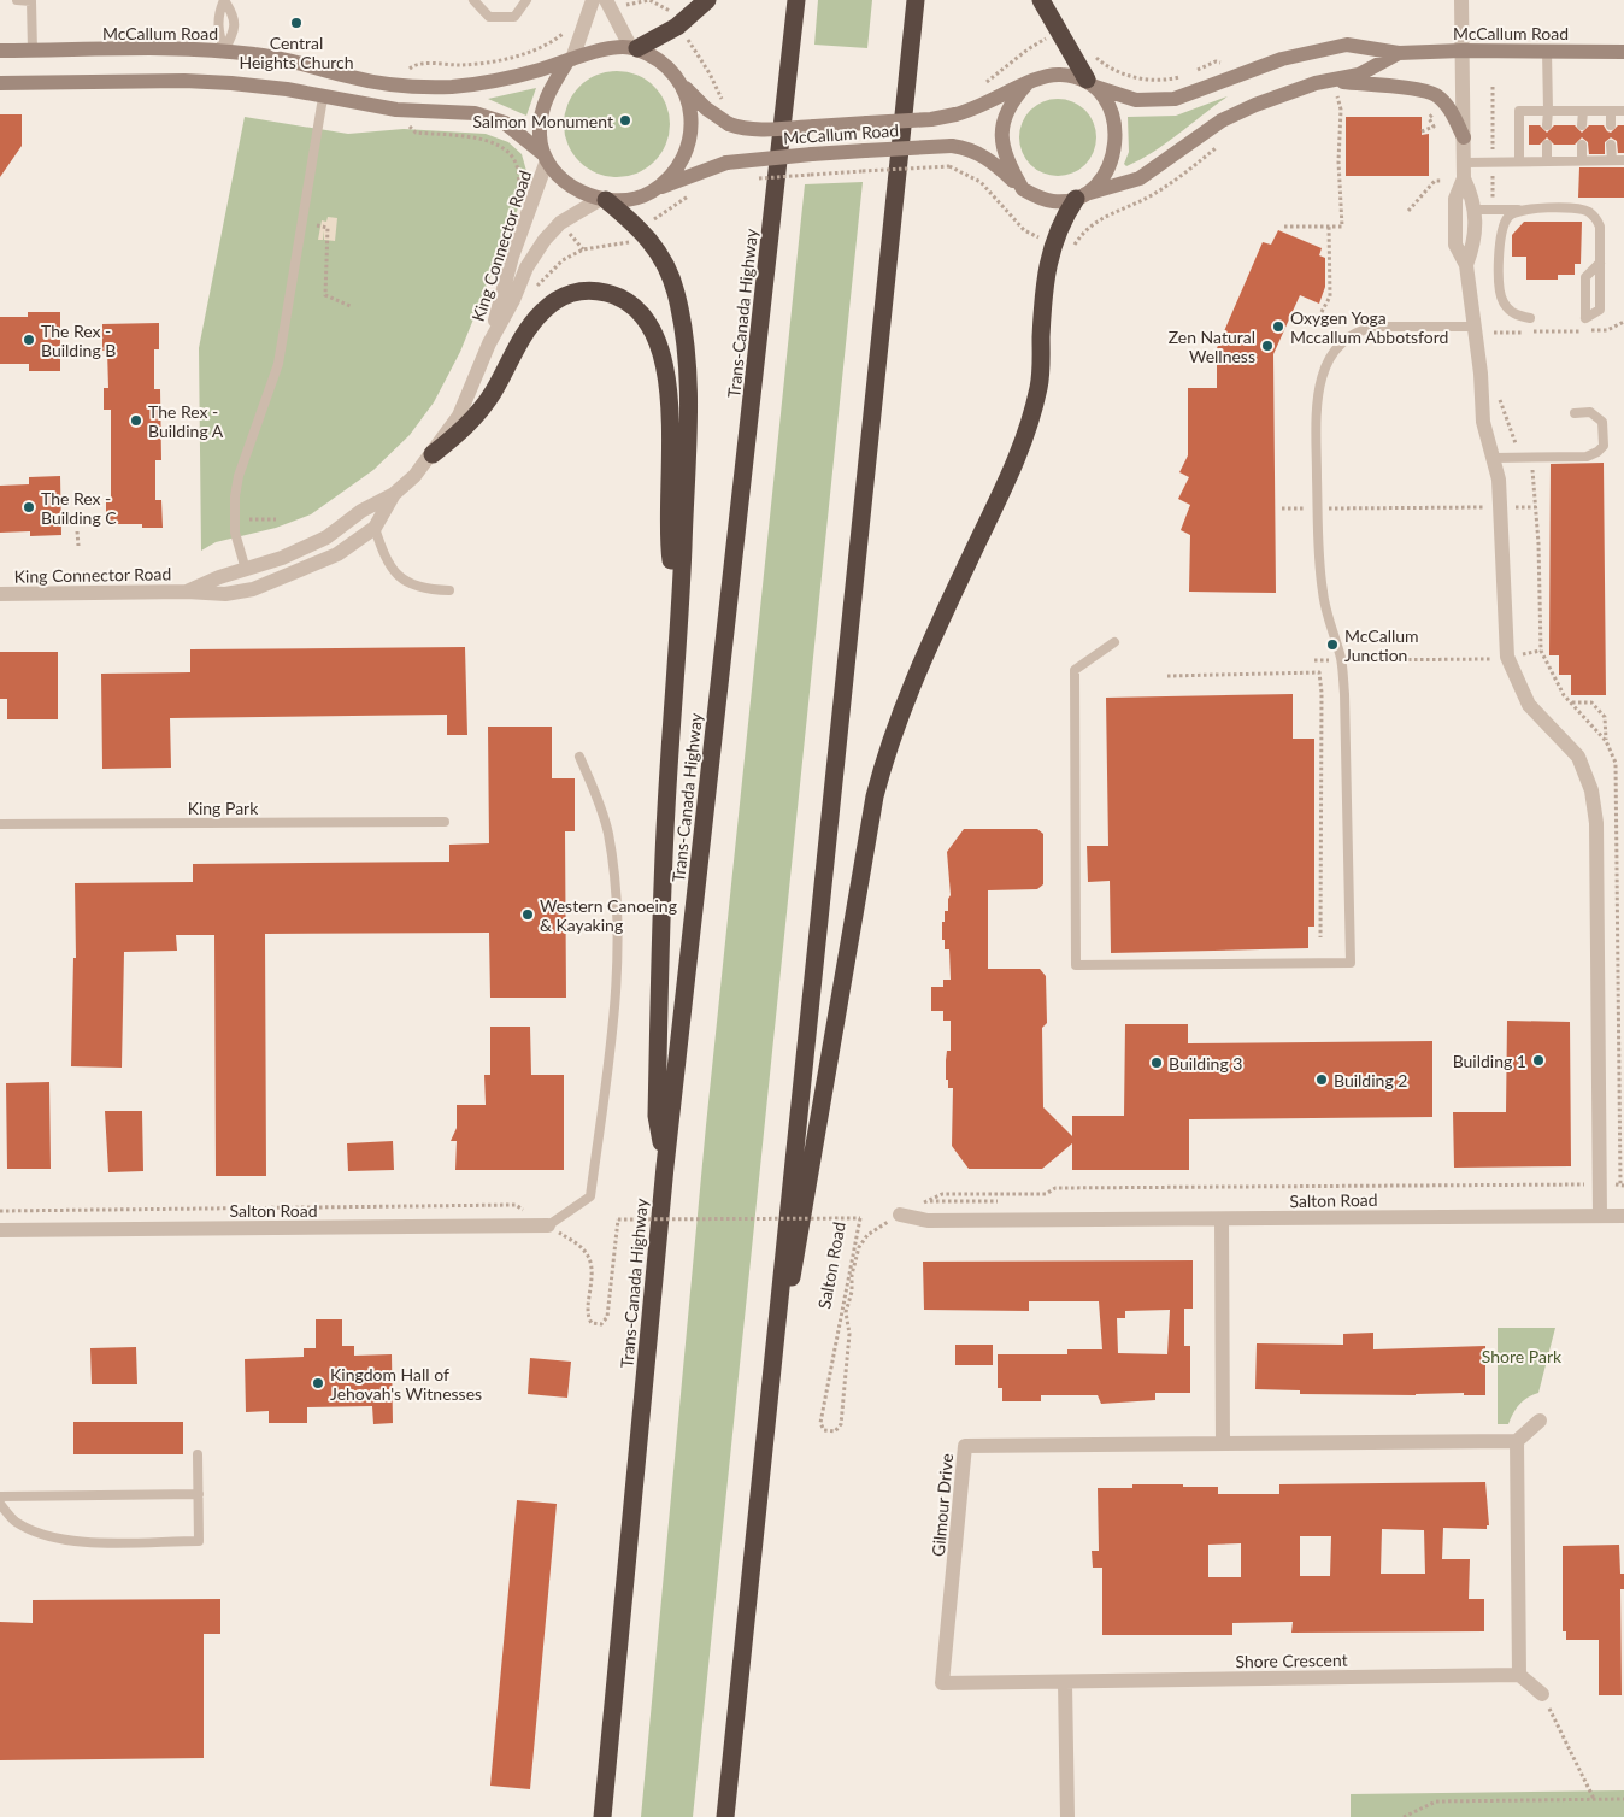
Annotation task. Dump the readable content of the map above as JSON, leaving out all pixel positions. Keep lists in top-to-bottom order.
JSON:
{
  "streets": {
    "highway": ["Trans-Canada Highway"],
    "main road": ["McCallum Road"],
    "street": [
      "King Connector Road",
      "Salton Road",
      "Gilmour Drive",
      "Shore Crescent"
    ],
    "lane": ["King Park"]
  },
  "crossings": [
    ["McCallum Road", "King Connector Road"],
    ["Gilmour Drive", "Shore Crescent"]
  ],
  "parks": ["Shore Park"],
  "places": [
    "Central Heights Church",
    "Salmon Monument",
    "Oxygen Yoga Mccallum Abbotsford",
    "The Rex - Building B",
    "Zen Natural Wellness",
    "The Rex - Building A",
    "The Rex - Building C",
    "McCallum Junction",
    "Western Canoeing & Kayaking",
    "Building 1",
    "Building 3",
    "Building 2",
    "Kingdom Hall of Jehovah's Witnesses"
  ]
}
